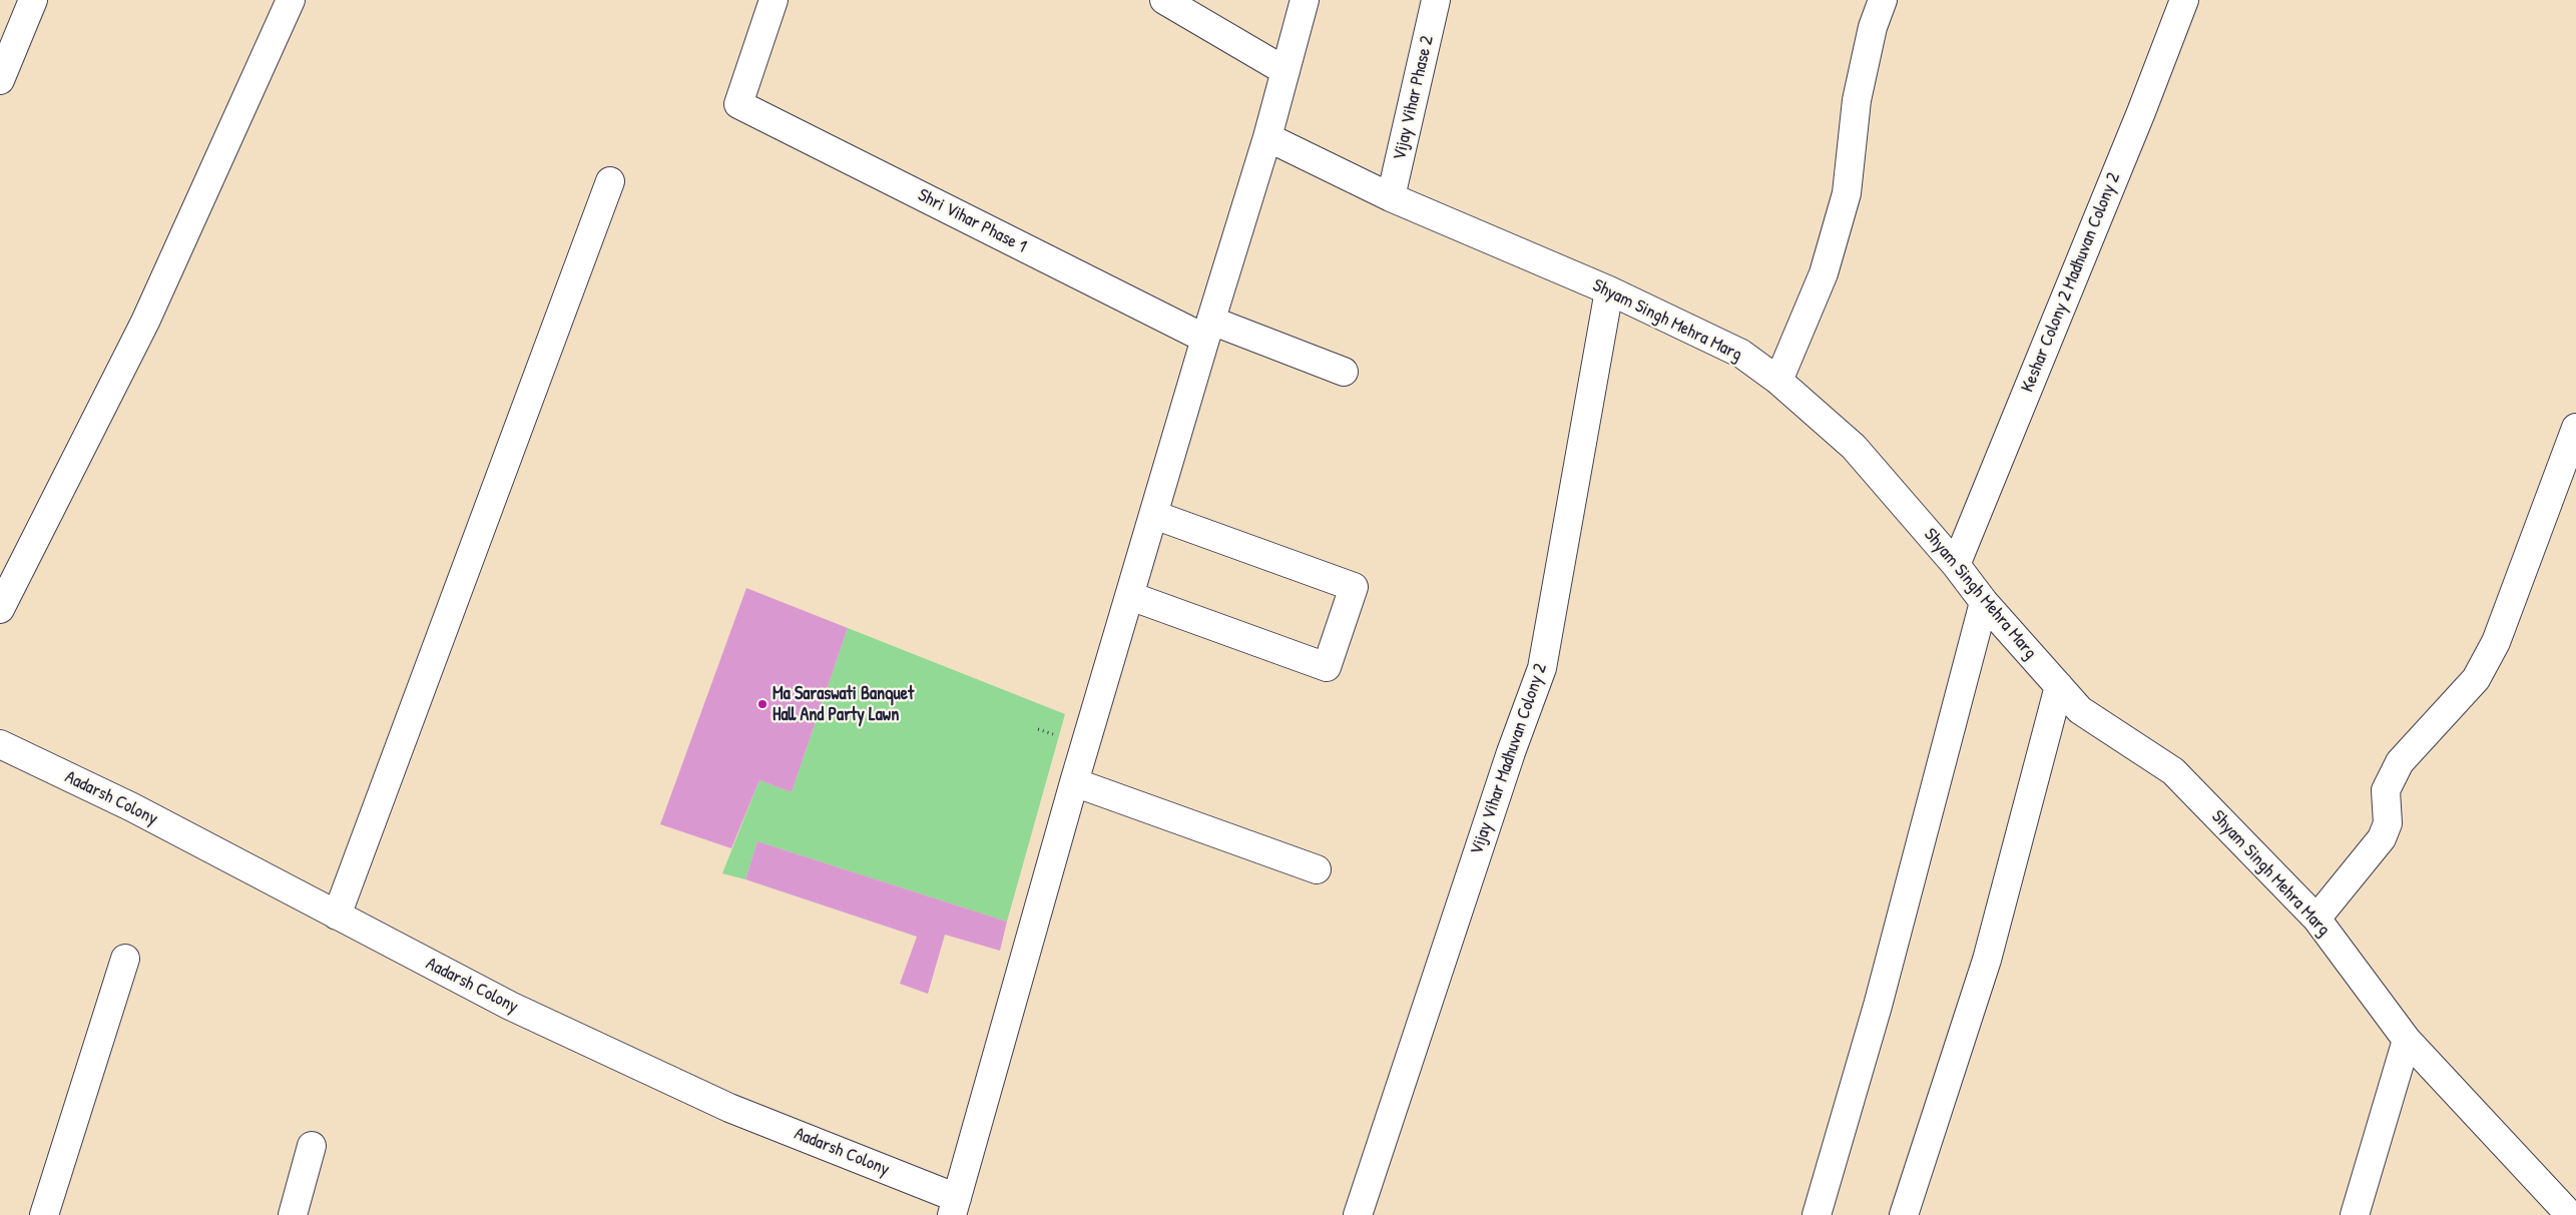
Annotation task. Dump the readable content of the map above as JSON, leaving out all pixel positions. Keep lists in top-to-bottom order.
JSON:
{
  "streets": {
    "street": [
      "Vijay Vihar Phase 2",
      "Shri Vihar Phase 1",
      "Keshar Colony 2 Madhuvan Colony 2",
      "Shyam Singh Mehra Marg",
      "Vijay Vihar Madhuvan Colony 2",
      "Aadarsh Colony"
    ]
  },
  "crossings": [
    ["Vijay Vihar Phase 2", "Shyam Singh Mehra Marg"],
    ["Keshar Colony 2 Madhuvan Colony 2", "Shyam Singh Mehra Marg"],
    ["Shyam Singh Mehra Marg", "Vijay Vihar Madhuvan Colony 2"]
  ],
  "places": ["Ma Saraswati Banquet Hall And Party Lawn"]
}
